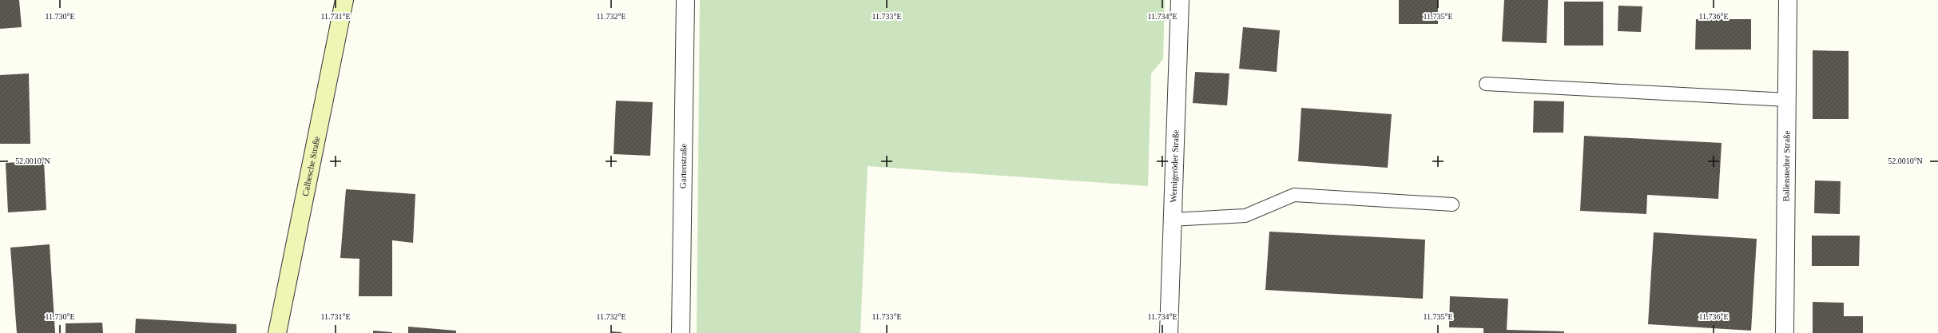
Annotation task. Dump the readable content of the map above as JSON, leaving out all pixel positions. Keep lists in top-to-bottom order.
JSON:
{
  "streets": {
    "main road": ["Calbesche Straße"],
    "street": ["Gartenstraße", "Wernigeröder Straße", "Ballenstedter Straße"]
  },
  "coordinates": [
    "11.730°E",
    "11.731°E",
    "11.732°E",
    "11.733°E",
    "11.734°E",
    "11.735°E",
    "11.736°E",
    "52.0010°N"
  ]
}
